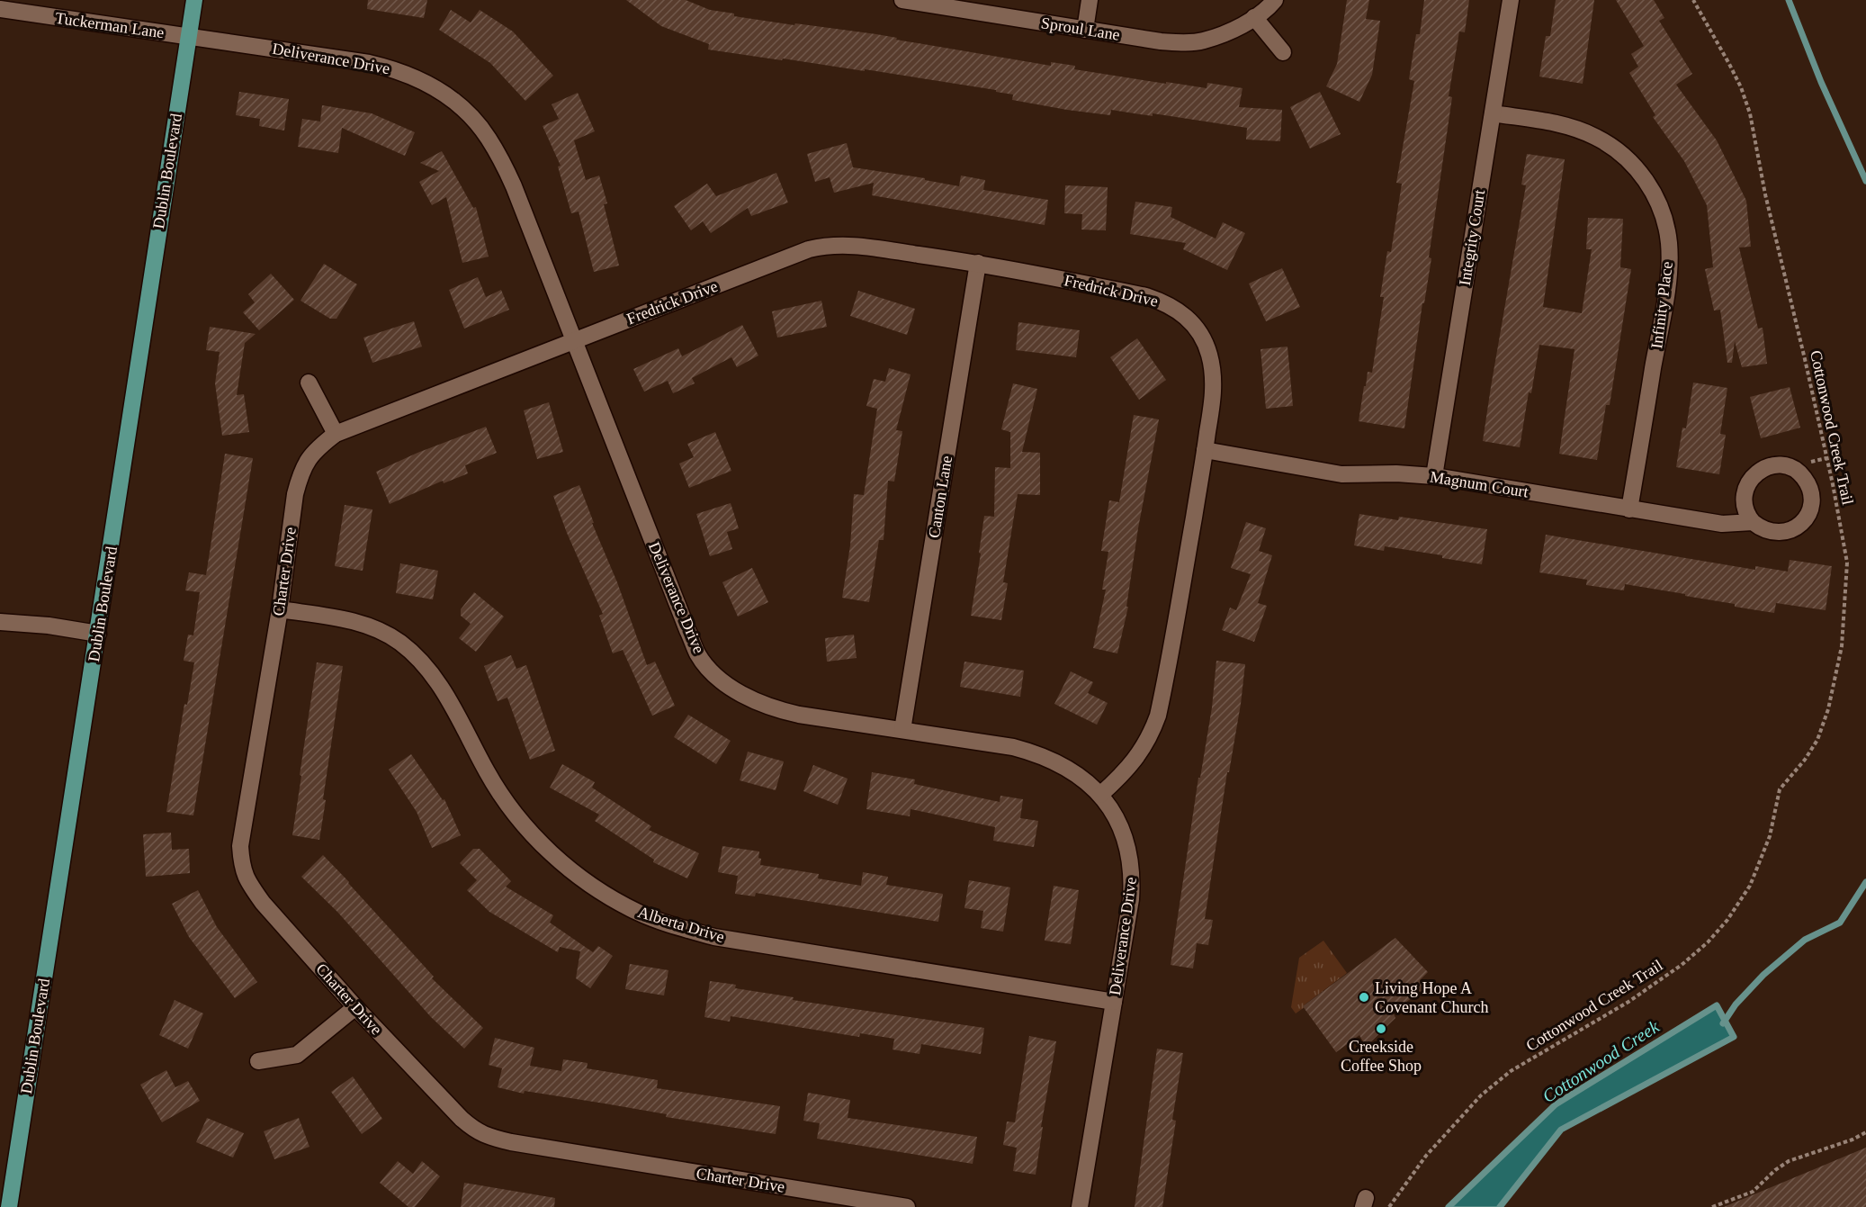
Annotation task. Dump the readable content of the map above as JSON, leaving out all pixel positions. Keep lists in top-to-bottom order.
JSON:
{
  "streets": {
    "main road": ["Dublin Boulevard"],
    "street": [
      "Tuckerman Lane",
      "Sproul Lane",
      "Deliverance Drive",
      "Integrity Court",
      "Fredrick Drive",
      "Infinity Place",
      "Magnum Court",
      "Canton Lane",
      "Charter Drive",
      "Alberta Drive"
    ],
    "path": ["Cottonwood Creek Trail"]
  },
  "crossings": [
    ["Tuckerman Lane", "Deliverance Drive"],
    ["Tuckerman Lane", "Dublin Boulevard"],
    ["Deliverance Drive", "Dublin Boulevard"],
    ["Deliverance Drive", "Fredrick Drive"],
    ["Deliverance Drive", "Canton Lane"],
    ["Deliverance Drive", "Charter Drive"],
    ["Deliverance Drive", "Alberta Drive"],
    ["Integrity Court", "Infinity Place"],
    ["Integrity Court", "Magnum Court"],
    ["Fredrick Drive", "Magnum Court"],
    ["Fredrick Drive", "Canton Lane"],
    ["Fredrick Drive", "Charter Drive"],
    ["Infinity Place", "Magnum Court"],
    ["Charter Drive", "Alberta Drive"]
  ],
  "water": ["Cottonwood Creek"],
  "places": ["Living Hope A Covenant Church", "Creekside Coffee Shop"]
}
